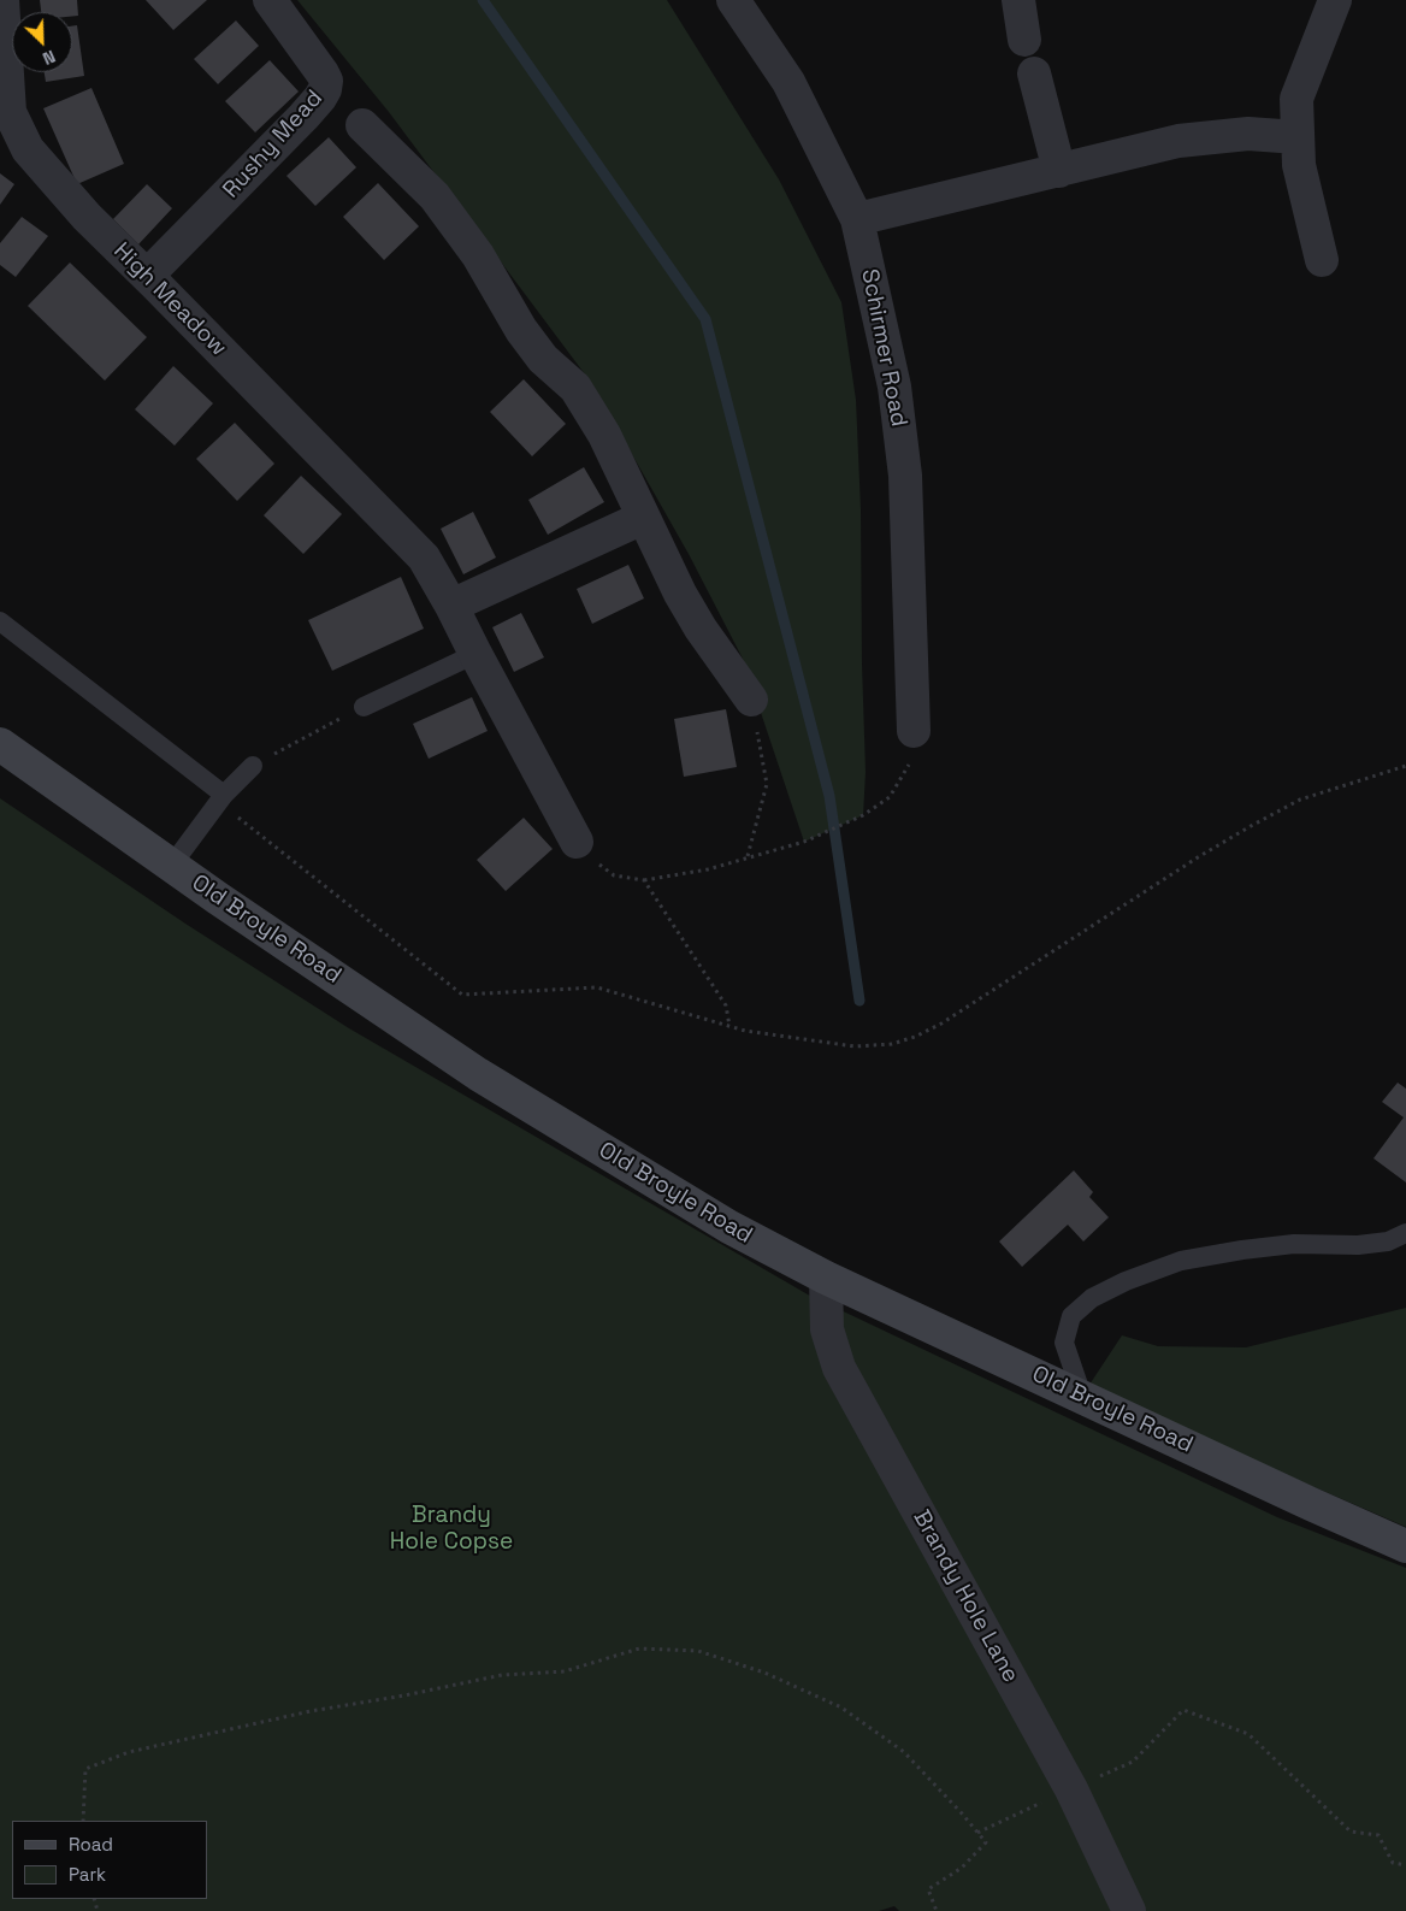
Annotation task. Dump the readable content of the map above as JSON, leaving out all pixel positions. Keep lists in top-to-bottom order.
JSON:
{
  "streets": {
    "main road": ["Old Broyle Road"],
    "street": [
      "Rushy Mead",
      "High Meadow",
      "Schirmer Road",
      "Brandy Hole Lane"
    ]
  },
  "crossings": [
    ["Rushy Mead", "High Meadow"],
    ["Old Broyle Road", "Brandy Hole Lane"]
  ],
  "parks": ["Brandy Hole Copse"],
  "legend": ["Road", "Park"],
  "north": "bottom right"
}
